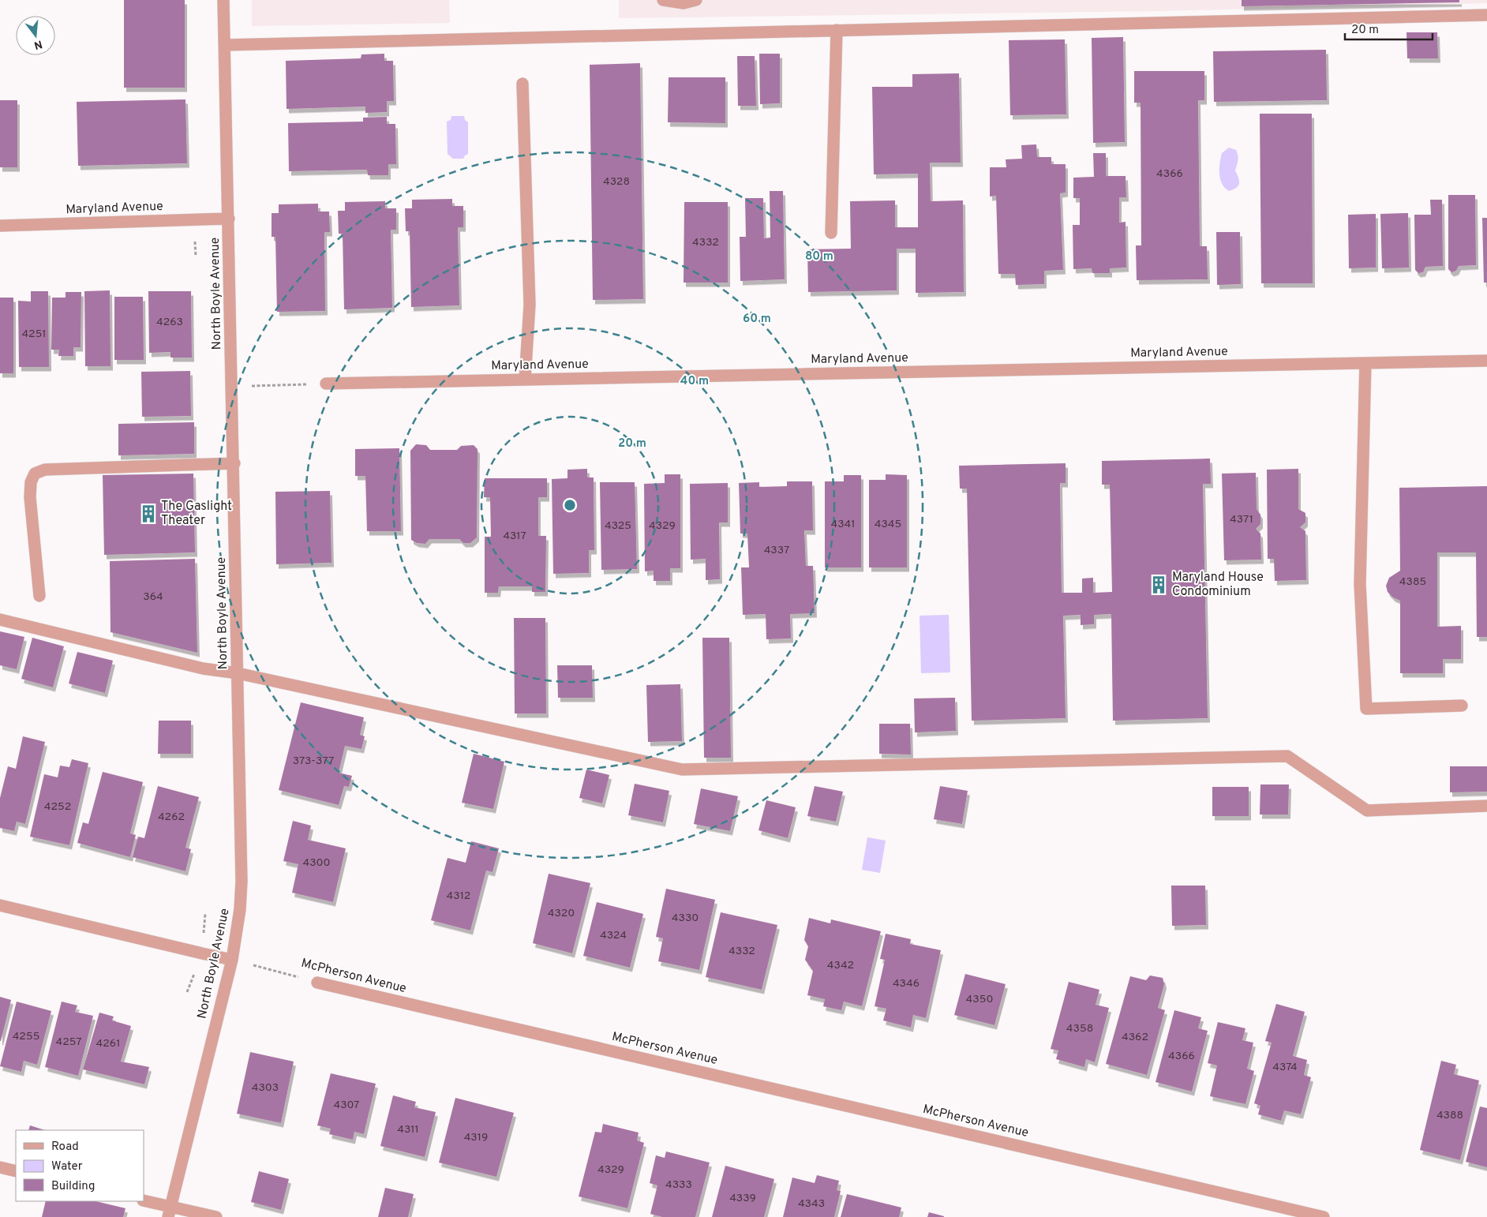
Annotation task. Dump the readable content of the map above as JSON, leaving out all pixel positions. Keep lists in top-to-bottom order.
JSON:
{
  "streets": {
    "street": ["Maryland Avenue", "North Boyle Avenue", "McPherson Avenue"]
  },
  "crossings": [
    ["Maryland Avenue", "North Boyle Avenue"],
    ["North Boyle Avenue", "McPherson Avenue"]
  ],
  "places": {
    "building": ["The Gaslight Theater", "Maryland House Condominium"]
  },
  "house_numbers": [
    "4366",
    "4328",
    "4332",
    "4263",
    "4251",
    "4371",
    "4341",
    "4345",
    "4325",
    "4329",
    "4317",
    "4337",
    "4385",
    "364",
    "373-377",
    "4252",
    "4262",
    "4300",
    "4312",
    "4320",
    "4330",
    "4324",
    "4332",
    "4342",
    "4346",
    "4350",
    "4358",
    "4255",
    "4362",
    "4257",
    "4261",
    "4366",
    "4374",
    "4303",
    "4307",
    "4388",
    "4311",
    "4319",
    "4329",
    "4333",
    "4339",
    "4343"
  ],
  "legend": ["Road", "Water", "Building"],
  "scale_bar": "20 m",
  "north": "bottom",
  "rings": [
    "80 m",
    "60 m",
    "40 m",
    "20 m"
  ]
}
